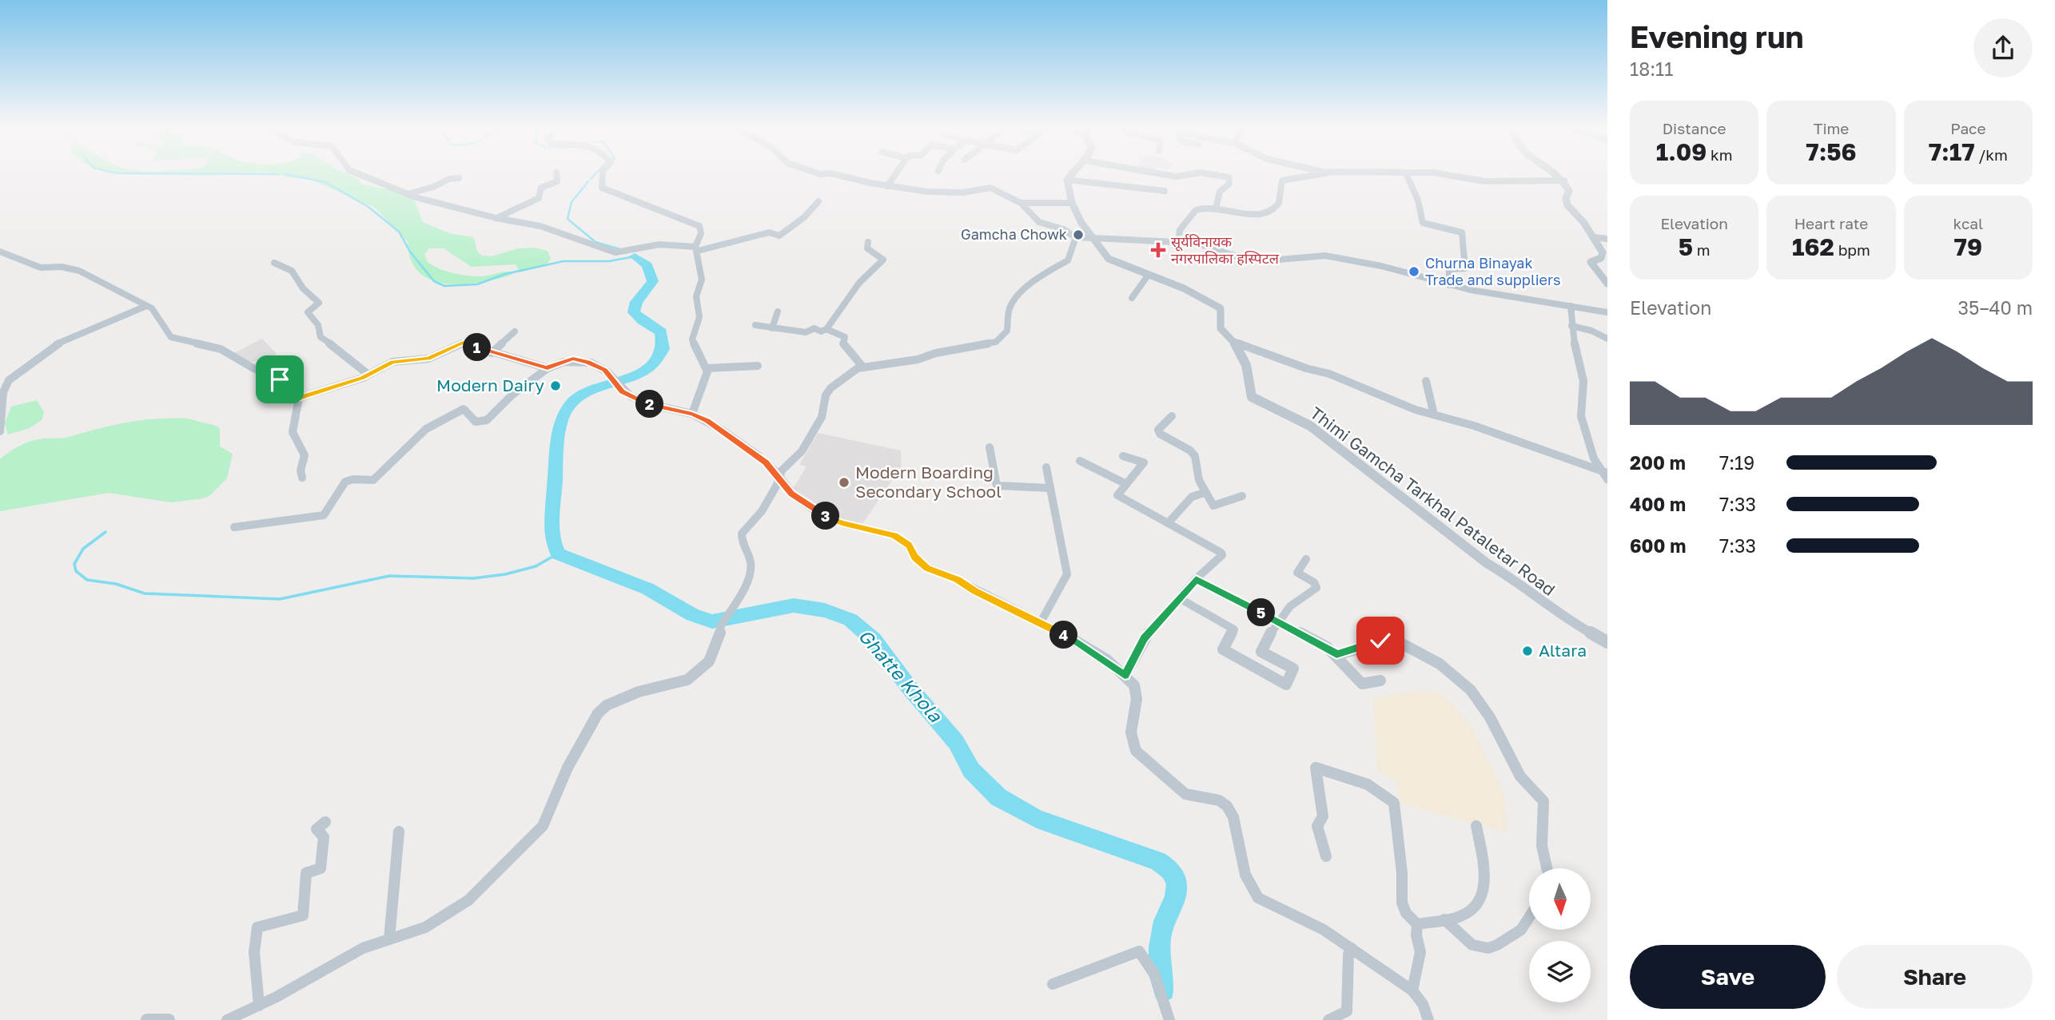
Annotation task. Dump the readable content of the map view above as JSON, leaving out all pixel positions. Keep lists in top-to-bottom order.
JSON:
{
  "streets": {
    "street": ["Thimi Gamcha Tarkhal Pataletar Road"]
  },
  "water": ["Ghatte Khola"],
  "places": {
    "other": [
      "Gamcha Chowk",
      "Churna Binayak Trade and suppliers",
      "Modern Dairy",
      "Modern Boarding Secondary School",
      "Altara"
    ],
    "health": ["सूर्यविनायक नगरपालिका हस्पिटल"]
  },
  "north": "bottom",
  "page": {
    "heading": ["Evening run", "18:11"],
    "stats": [
      ["Distance", "1.09 km"],
      ["Time", "7:56"],
      ["Pace", "7:17 /km"],
      ["Elevation", "5 m"],
      ["Heart rate", "162 bpm"],
      ["kcal", "79"]
    ],
    "chart": ["Elevation", "35–40 m"],
    "pins": [
      "1",
      "2",
      "3",
      "5",
      "4"
    ],
    "list": [
      {
        "name": "200 m",
        "note": "7:19"
      },
      {
        "name": "400 m",
        "note": "7:33"
      },
      {
        "name": "600 m",
        "note": "7:33"
      }
    ],
    "buttons": ["Save", "Share"]
  }
}
